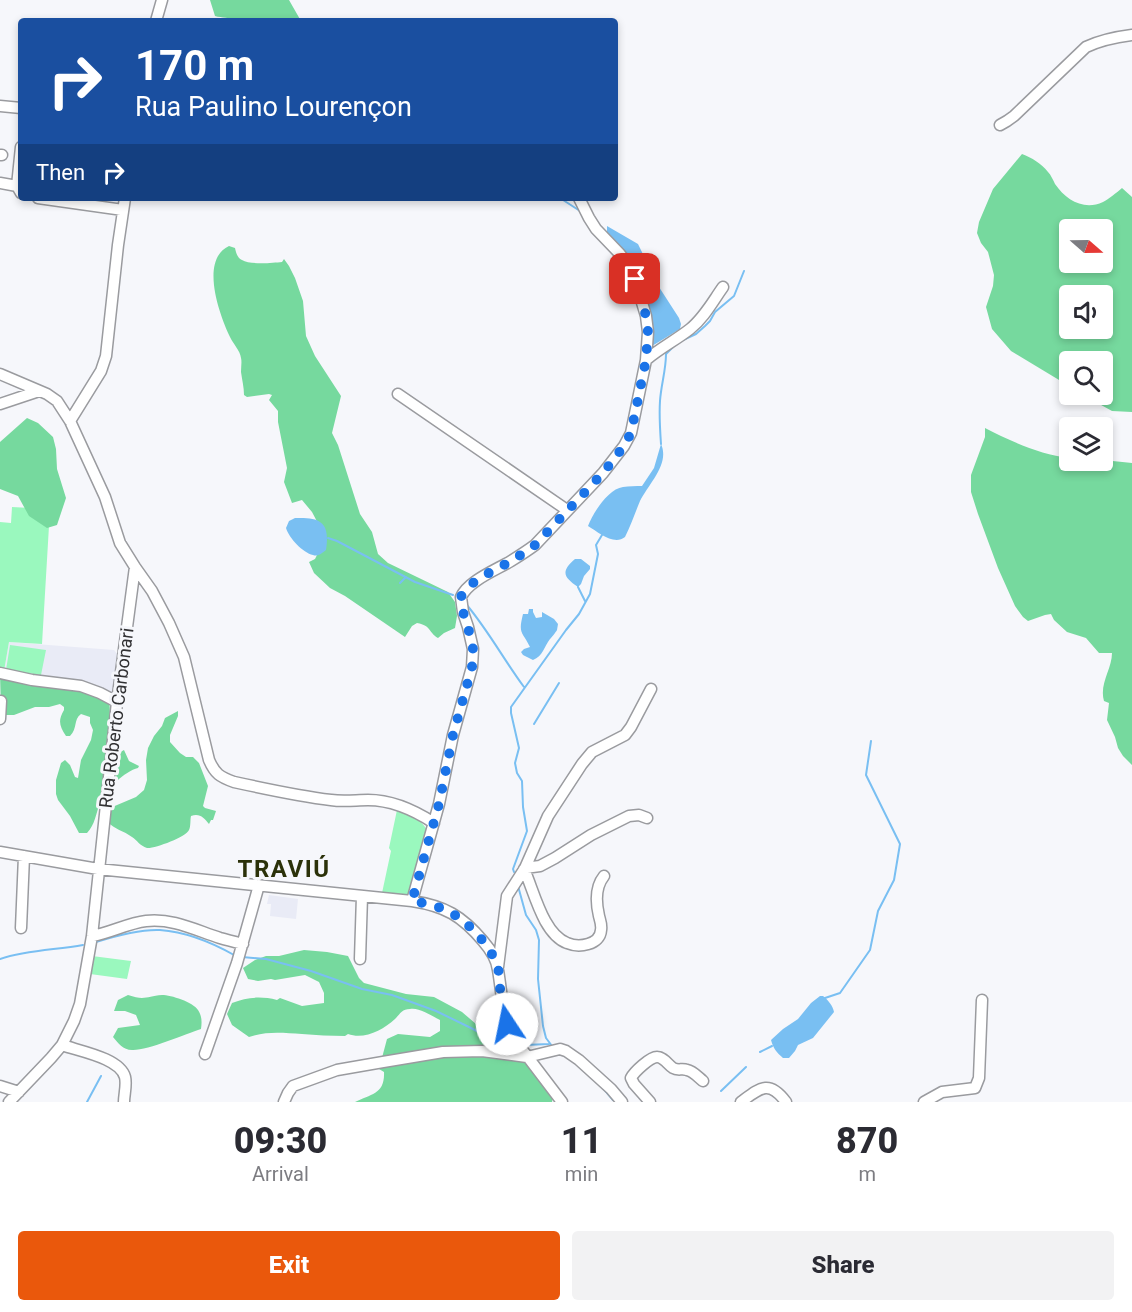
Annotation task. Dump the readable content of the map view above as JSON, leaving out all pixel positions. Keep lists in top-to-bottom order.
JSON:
{
  "streets": {
    "street": ["Rua Roberto Carbonari"]
  },
  "districts": ["TRAVIÚ"],
  "north": "right",
  "page": {
    "turn": ["170 m", "Rua Paulino Lourençon"],
    "then": "Then",
    "eta": [
      "09:30",
      "Arrival",
      "11",
      "min",
      "870",
      "m"
    ],
    "buttons": ["Exit", "Share"]
  }
}
